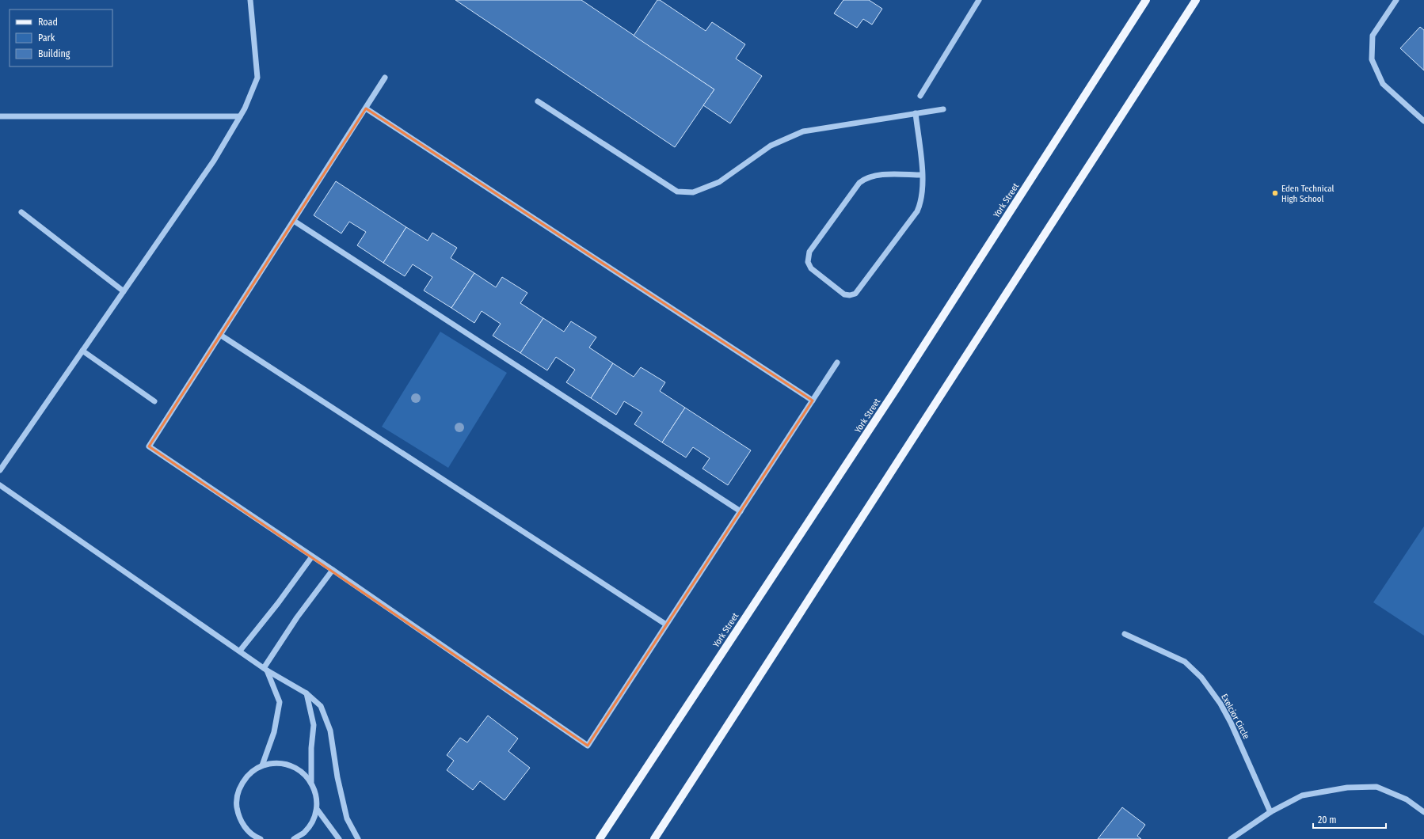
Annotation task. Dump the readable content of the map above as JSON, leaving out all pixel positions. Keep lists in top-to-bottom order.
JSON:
{
  "streets": {
    "main road": ["York Street"],
    "street": ["Exelcior Circle"]
  },
  "places": ["Eden Technical High School"],
  "legend": ["Road", "Park", "Building"],
  "scale_bar": "20 m"
}
